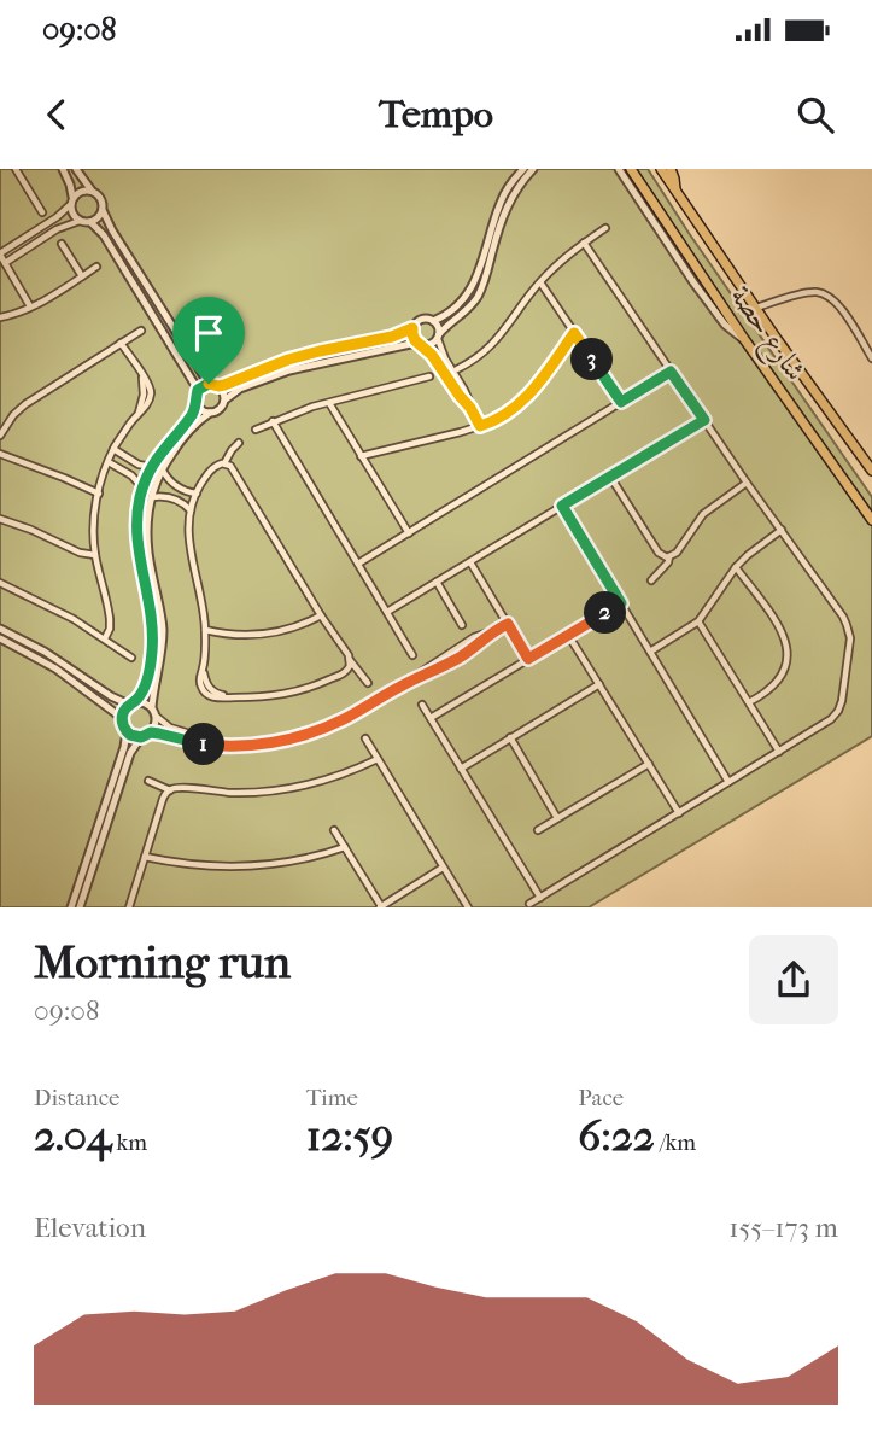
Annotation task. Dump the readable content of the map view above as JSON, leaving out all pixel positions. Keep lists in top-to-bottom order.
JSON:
{
  "streets": {
    "main road": ["شارع حصة"]
  },
  "page": {
    "status": "09:08",
    "header": "Tempo",
    "pins": ["3", "2", "1"],
    "heading": ["Morning run", "09:08"],
    "stats": [
      ["Distance", "2.04 km"],
      ["Time", "12:59"],
      ["Pace", "6:22 /km"]
    ],
    "chart": ["Elevation", "155–173 m"]
  }
}
